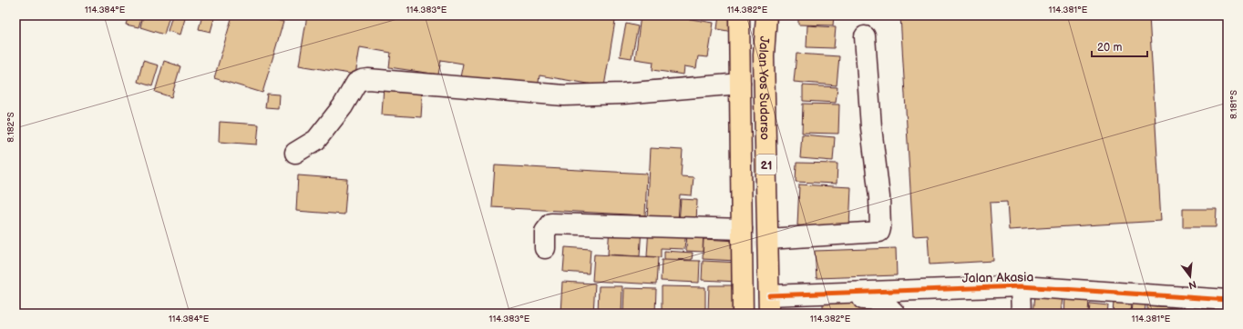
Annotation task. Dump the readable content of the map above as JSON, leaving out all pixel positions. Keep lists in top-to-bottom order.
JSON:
{
  "streets": {
    "highway": ["Jalan Yos Sudarso", "21"],
    "street": ["Jalan Akasia"]
  },
  "crossings": [
    ["Jalan Yos Sudarso", "Jalan Akasia"]
  ],
  "scale_bar": "20 m",
  "north": "bottom",
  "coordinates": [
    "114.384°E",
    "114.383°E",
    "114.382°E",
    "114.381°E",
    "8.181°S",
    "8.182°S"
  ]
}
